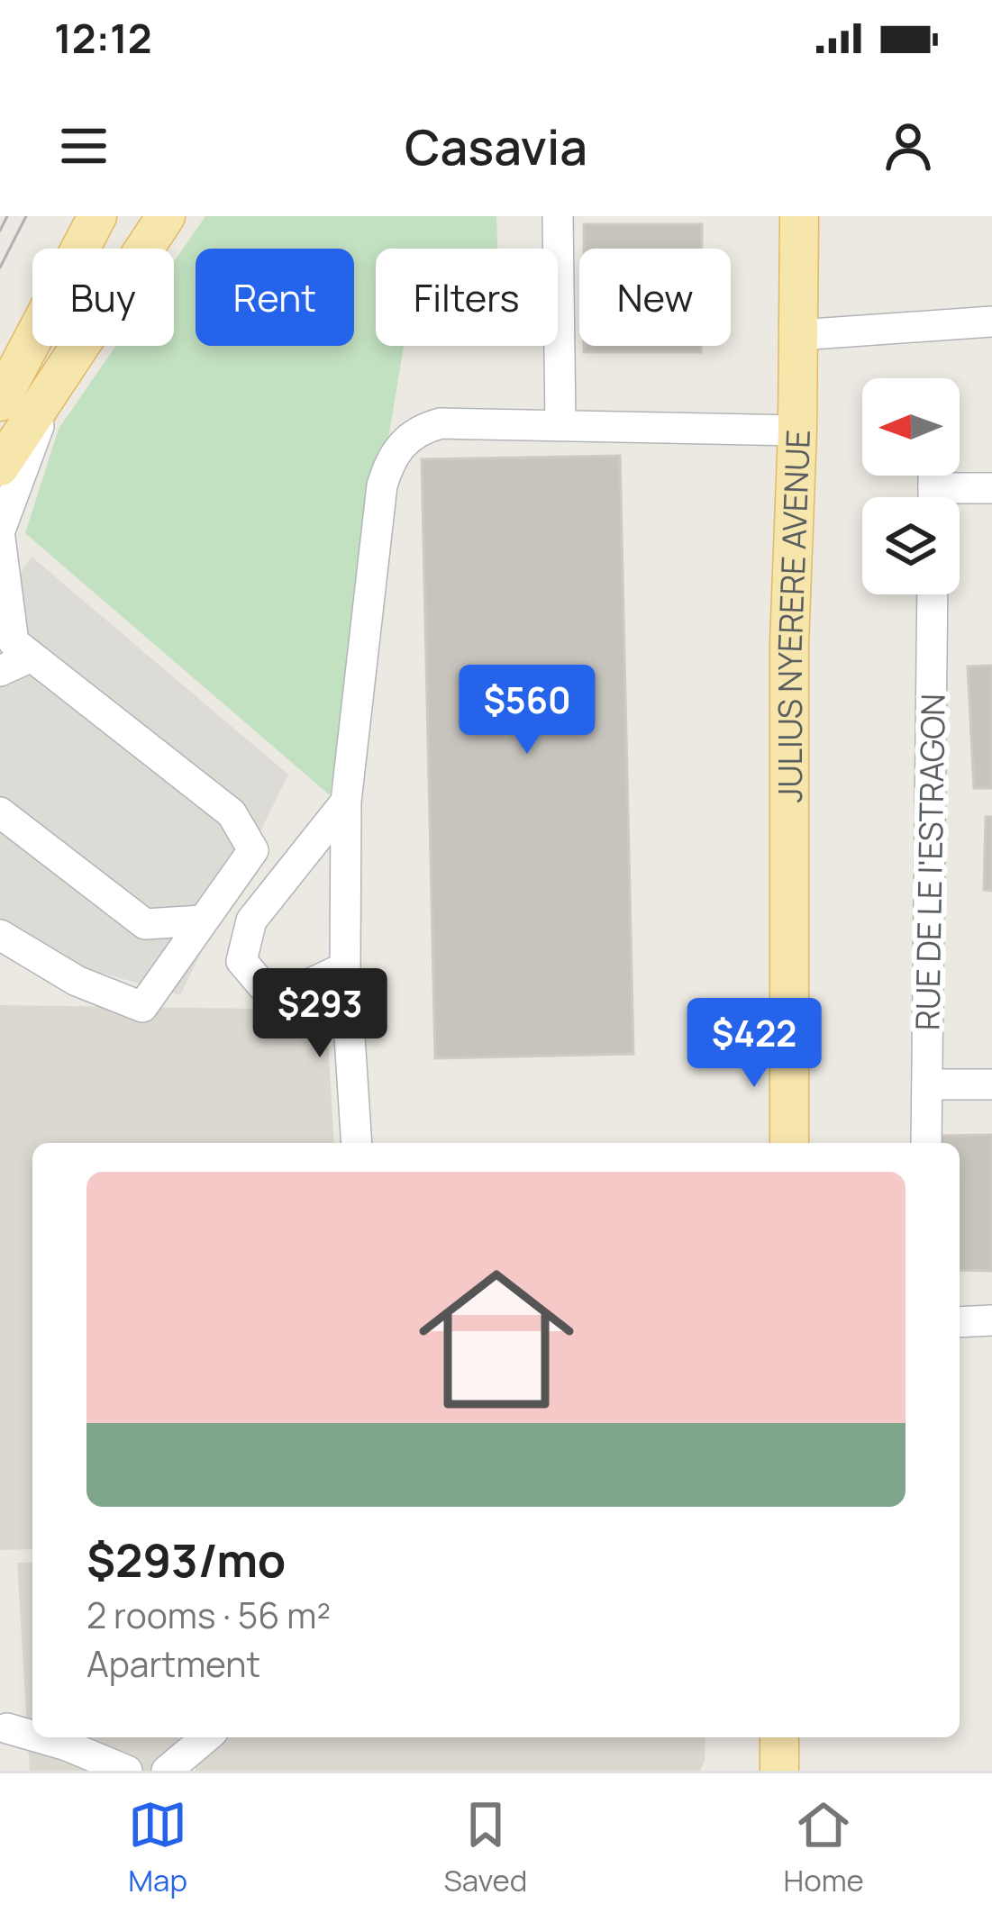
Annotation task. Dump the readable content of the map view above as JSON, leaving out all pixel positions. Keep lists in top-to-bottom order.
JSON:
{
  "streets": {
    "main road": ["JULIUS NYERERE AVENUE"],
    "street": ["RUE DE LE I'ESTRAGON"]
  },
  "north": "left",
  "page": {
    "status": "12:12",
    "header": "Casavia",
    "chip": [
      "Buy",
      "Rent",
      "Filters",
      "New"
    ],
    "price": ["$560", "$293", "$422"],
    "list": [
      {
        "name": "$293/mo",
        "note": "2 rooms · 56 m² · Apartment"
      }
    ],
    "tabs": ["Map", "Saved", "Home"]
  }
}
